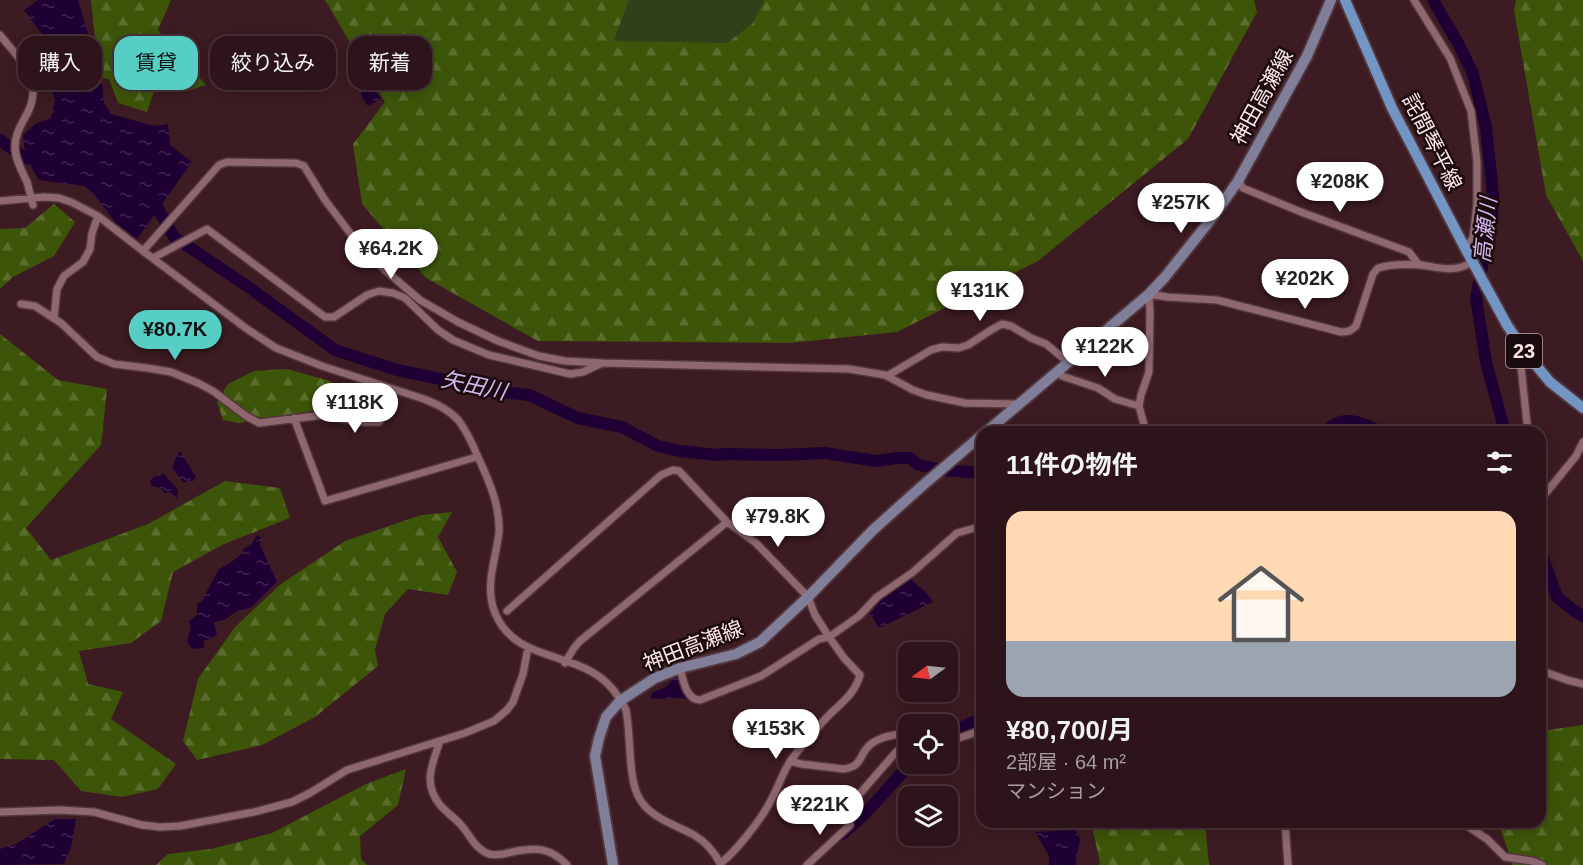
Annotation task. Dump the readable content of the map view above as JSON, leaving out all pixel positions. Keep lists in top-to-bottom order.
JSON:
{
  "streets": {
    "main road": ["神田高瀬線", "詫間琴平線", "23"]
  },
  "water": ["高瀬川", "矢田川"],
  "north": "left",
  "page": {
    "chip": [
      "購入",
      "賃貸",
      "絞り込み",
      "新着"
    ],
    "price": [
      "¥208K",
      "¥257K",
      "¥64.2K",
      "¥202K",
      "¥131K",
      "¥80.7K",
      "¥122K",
      "¥118K",
      "¥79.8K",
      "¥153K",
      "¥221K"
    ],
    "heading": "11件の物件",
    "list": [
      {
        "name": "¥80,700/月",
        "note": "2部屋 · 64 m² · マンション"
      }
    ]
  }
}
